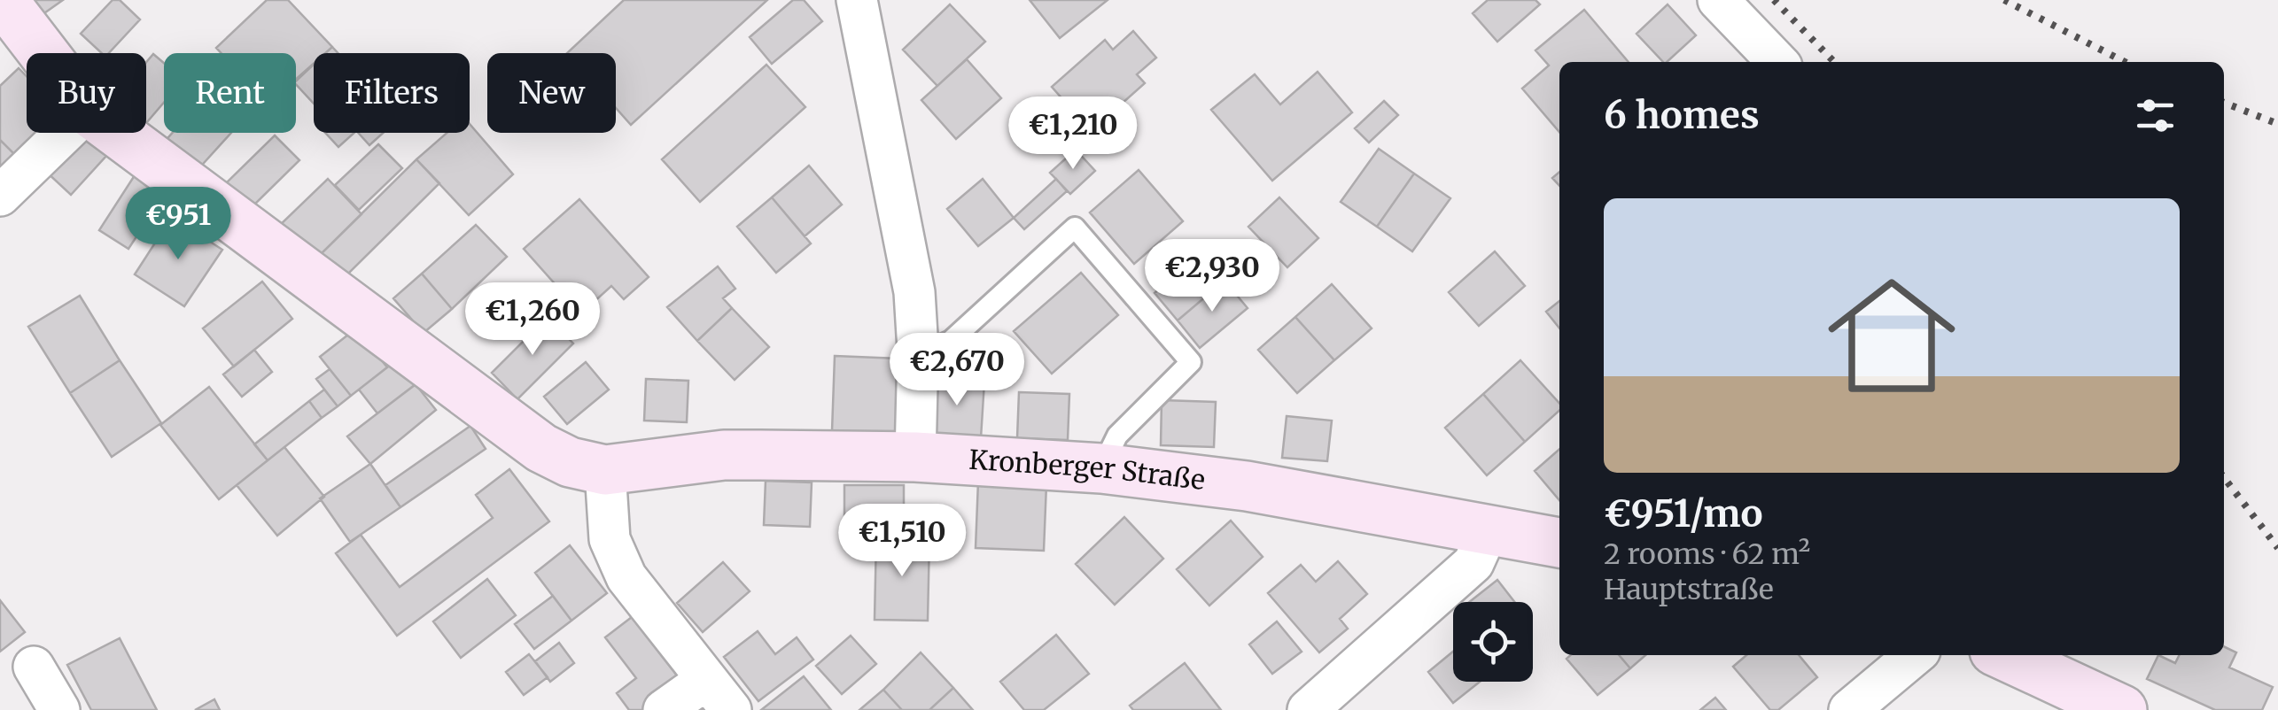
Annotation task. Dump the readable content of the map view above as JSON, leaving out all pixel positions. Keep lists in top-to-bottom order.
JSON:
{
  "streets": {
    "street": ["Kronberger Straße"]
  },
  "page": {
    "chip": [
      "Buy",
      "Rent",
      "Filters",
      "New"
    ],
    "heading": "6 homes",
    "price": [
      "€1,210",
      "€951",
      "€2,930",
      "€1,260",
      "€2,670",
      "€1,510"
    ],
    "list": [
      {
        "name": "€951/mo",
        "note": "2 rooms · 62 m² · Hauptstraße"
      }
    ]
  }
}
